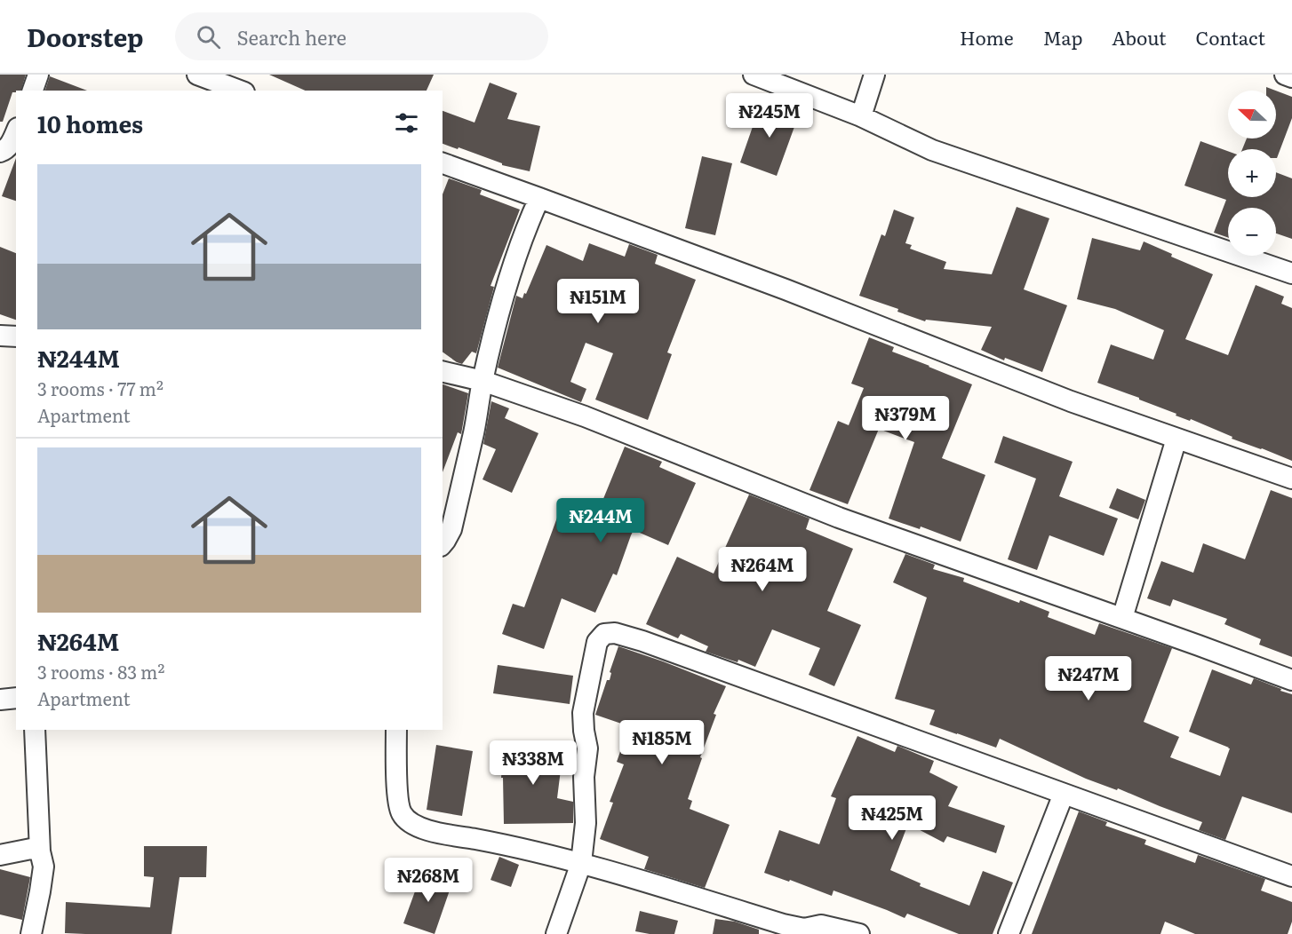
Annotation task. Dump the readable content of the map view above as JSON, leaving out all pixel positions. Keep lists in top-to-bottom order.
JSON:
{
  "north": "left",
  "page": {
    "header": "Doorstep",
    "search": "Search here",
    "nav": [
      "Home",
      "Map",
      "About",
      "Contact"
    ],
    "map_buttons": ["+", "−"],
    "heading": "10 homes",
    "price": [
      "₦245M",
      "₦151M",
      "₦379M",
      "₦244M",
      "₦264M",
      "₦247M",
      "₦185M",
      "₦338M",
      "₦425M",
      "₦268M"
    ],
    "list": [
      {
        "name": "₦244M",
        "note": "3 rooms · 77 m² · Apartment"
      },
      {
        "name": "₦264M",
        "note": "3 rooms · 83 m² · Apartment"
      }
    ]
  }
}
